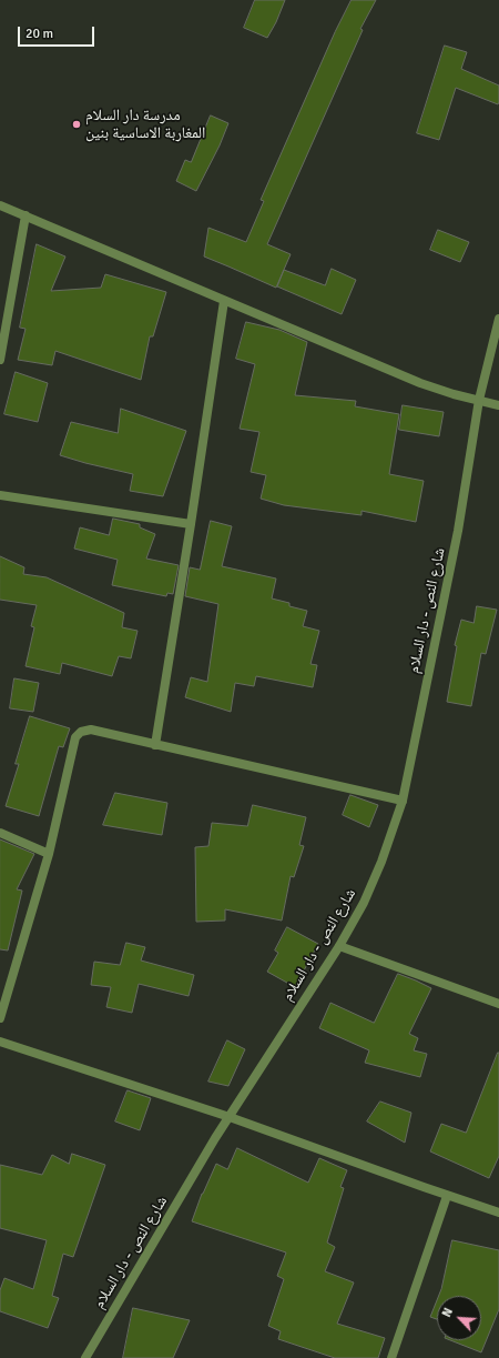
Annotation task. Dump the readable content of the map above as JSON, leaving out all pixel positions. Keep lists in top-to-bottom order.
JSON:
{
  "streets": {
    "street": ["شارع النص - دار السلام"]
  },
  "places": ["مدرسة دار السلام المغاربة الاساسية بنين"],
  "scale_bar": "20 m",
  "north": "top left"
}
